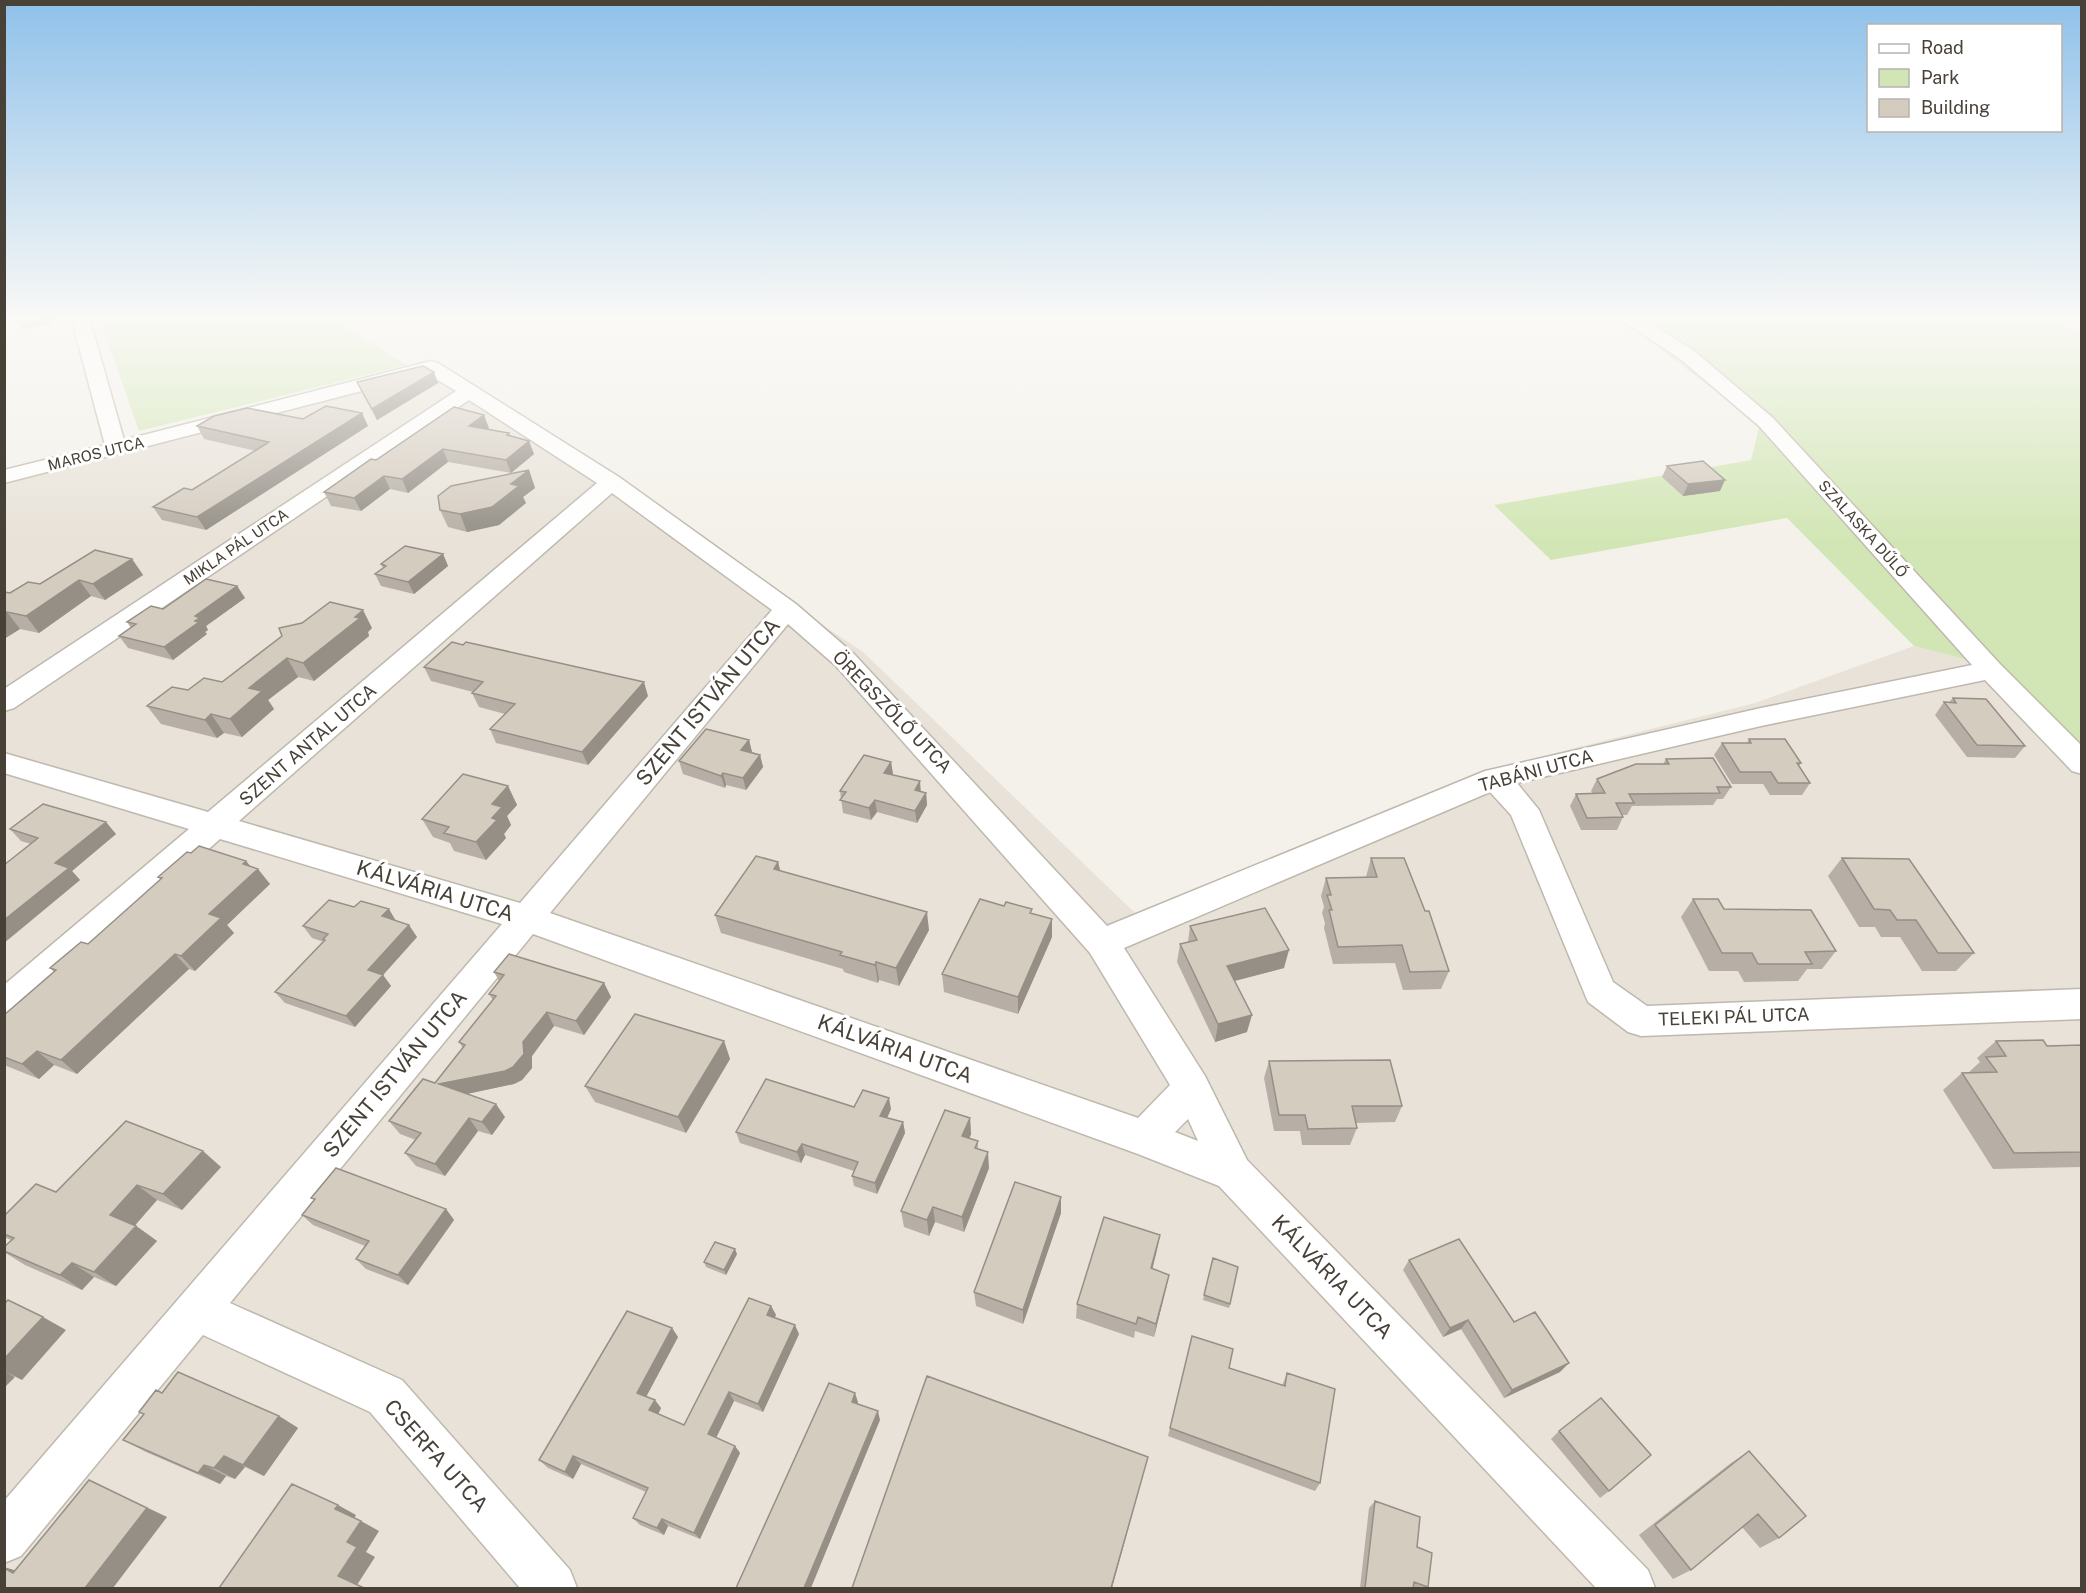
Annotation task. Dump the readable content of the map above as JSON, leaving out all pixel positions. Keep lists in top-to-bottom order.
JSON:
{
  "streets": {
    "street": [
      "MAROS UTCA",
      "SZALASKA DŰLŐ",
      "MIKLA PÁL UTCA",
      "SZENT ISTVÁN UTCA",
      "ÖREGSZŐLŐ UTCA",
      "SZENT ANTAL UTCA",
      "TABÁNI UTCA",
      "KÁLVÁRIA UTCA",
      "TELEKI PÁL UTCA",
      "CSERFA UTCA"
    ]
  },
  "crossings": [
    ["SZALASKA DŰLŐ", "TABÁNI UTCA"],
    ["MIKLA PÁL UTCA", "ÖREGSZŐLŐ UTCA"],
    ["SZENT ISTVÁN UTCA", "ÖREGSZŐLŐ UTCA"],
    ["SZENT ISTVÁN UTCA", "KÁLVÁRIA UTCA"],
    ["SZENT ISTVÁN UTCA", "CSERFA UTCA"],
    ["ÖREGSZŐLŐ UTCA", "SZENT ANTAL UTCA"],
    ["ÖREGSZŐLŐ UTCA", "TABÁNI UTCA"],
    ["ÖREGSZŐLŐ UTCA", "KÁLVÁRIA UTCA"],
    ["SZENT ANTAL UTCA", "KÁLVÁRIA UTCA"],
    ["TABÁNI UTCA", "TELEKI PÁL UTCA"]
  ],
  "legend": ["Road", "Park", "Building"]
}
